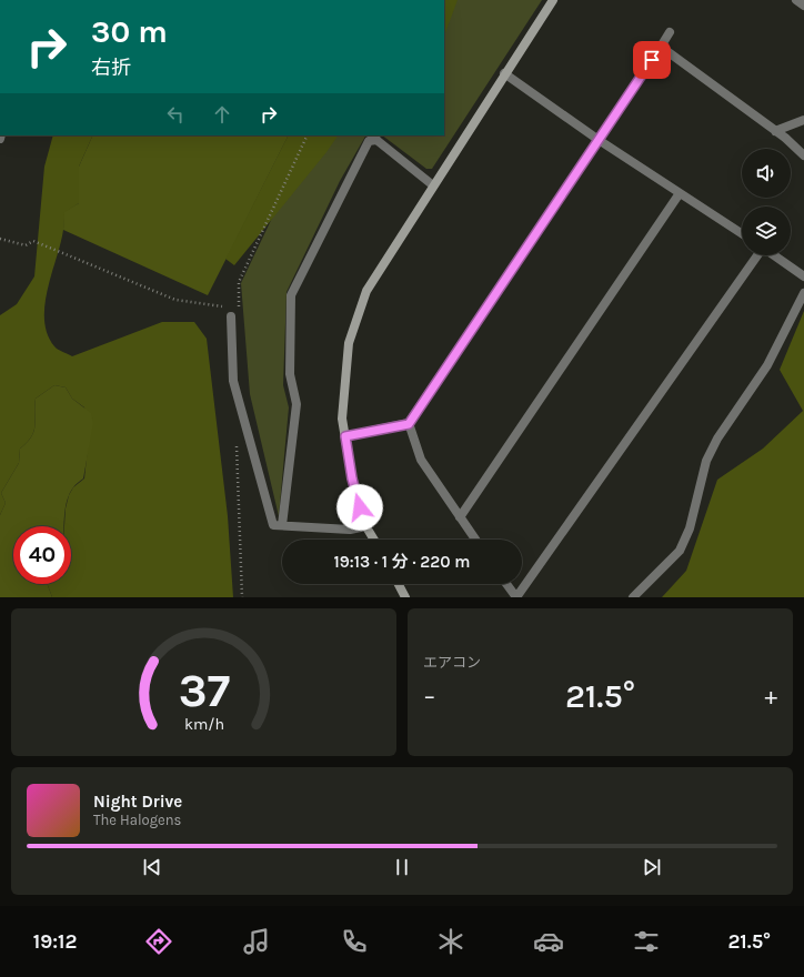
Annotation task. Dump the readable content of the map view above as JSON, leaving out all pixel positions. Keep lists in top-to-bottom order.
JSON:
{
  "page": {
    "turn": ["30 m", "右折"],
    "limit": "40",
    "trip": "19:13 · 1 分 · 220 m",
    "tile": "エアコン",
    "heat": ["−", "21.5°", "+"],
    "song": ["Night Drive", "The Halogens"],
    "tabs": ["19:12", "21.5°"],
    "gauge": ["37", "km/h"]
  }
}
